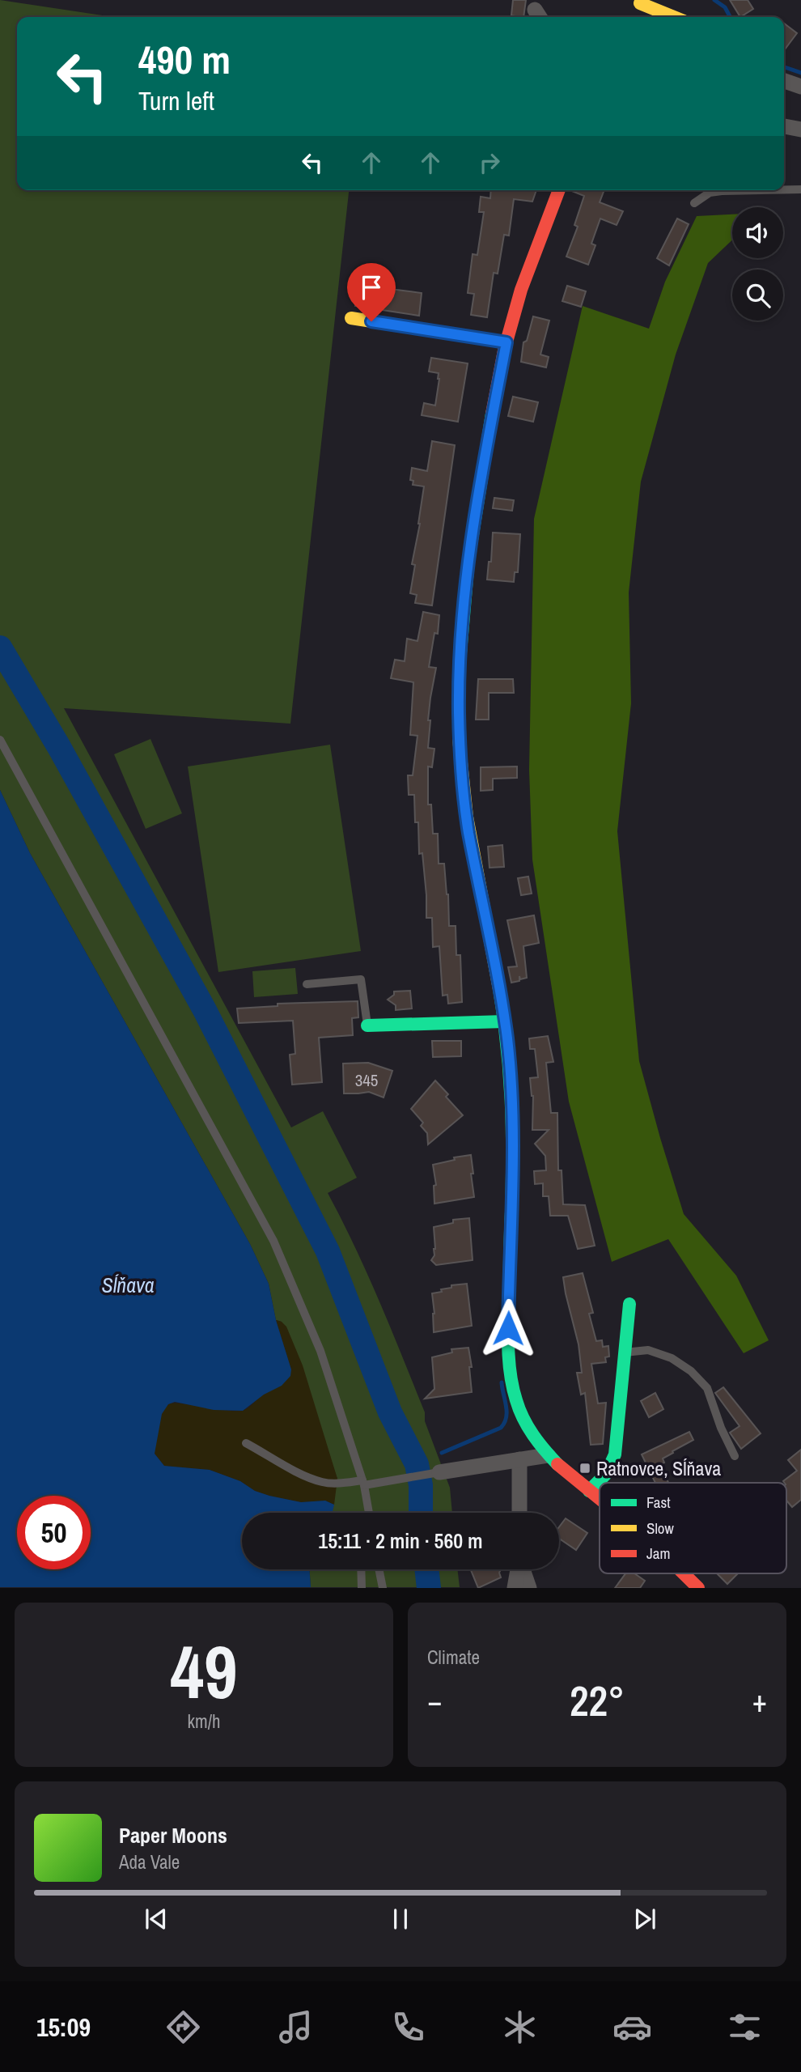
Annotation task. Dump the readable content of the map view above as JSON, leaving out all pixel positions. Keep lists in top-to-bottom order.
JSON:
{
  "water": ["Sĺňava"],
  "places": {
    "transit": ["Ratnovce, Sĺňava"]
  },
  "house_numbers": ["345"],
  "legend": ["Fast", "Slow", "Jam"],
  "page": {
    "turn": ["490 m", "Turn left"],
    "limit": "50",
    "trip": "15:11 · 2 min · 560 m",
    "tile": [
      ["49", "km/h"],
      "Climate"
    ],
    "heat": ["−", "22°", "+"],
    "song": ["Paper Moons", "Ada Vale"],
    "tabs": "15:09"
  }
}
